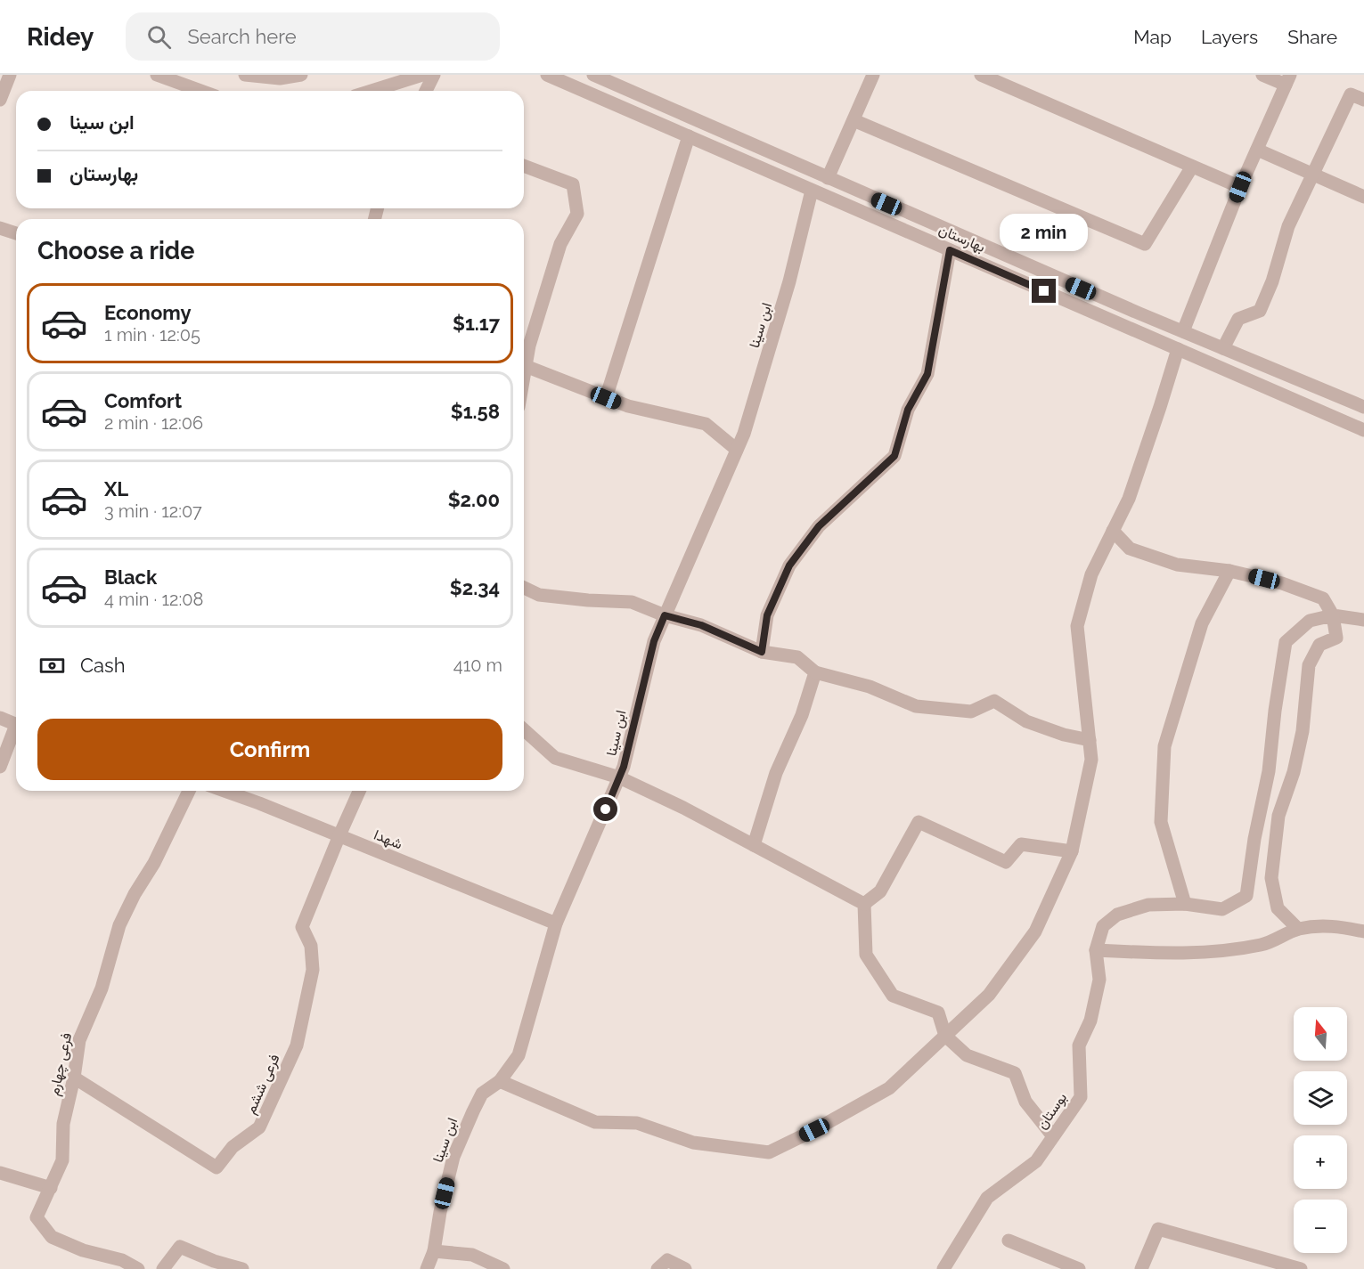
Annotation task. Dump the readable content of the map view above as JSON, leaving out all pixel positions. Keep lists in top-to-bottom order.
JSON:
{
  "streets": {
    "street": [
      "بهارستان",
      "ابن سینا",
      "شهدا",
      "فرعی چهارم",
      "فرعی ششم",
      "بوستان"
    ]
  },
  "crossings": [
    ["بهارستان", "ابن سینا"],
    ["ابن سینا", "شهدا"],
    ["شهدا", "فرعی ششم"],
    ["فرعی چهارم", "فرعی ششم"]
  ],
  "north": "top",
  "page": {
    "header": "Ridey",
    "search": "Search here",
    "nav": ["Map", "Layers", "Share"],
    "banner": ["ابن سینا", "بهارستان"],
    "bubble": "2 min",
    "heading": "Choose a ride",
    "list": [
      {
        "name": "Economy",
        "note": "1 min · 12:05",
        "value": "$1.17"
      },
      {
        "name": "Comfort",
        "note": "2 min · 12:06",
        "value": "$1.58"
      },
      {
        "name": "XL",
        "note": "3 min · 12:07",
        "value": "$2.00"
      },
      {
        "name": "Black",
        "note": "4 min · 12:08",
        "value": "$2.34"
      }
    ],
    "pay": ["Cash", "410 m"],
    "buttons": "Confirm",
    "map_buttons": ["+", "−"]
  }
}
